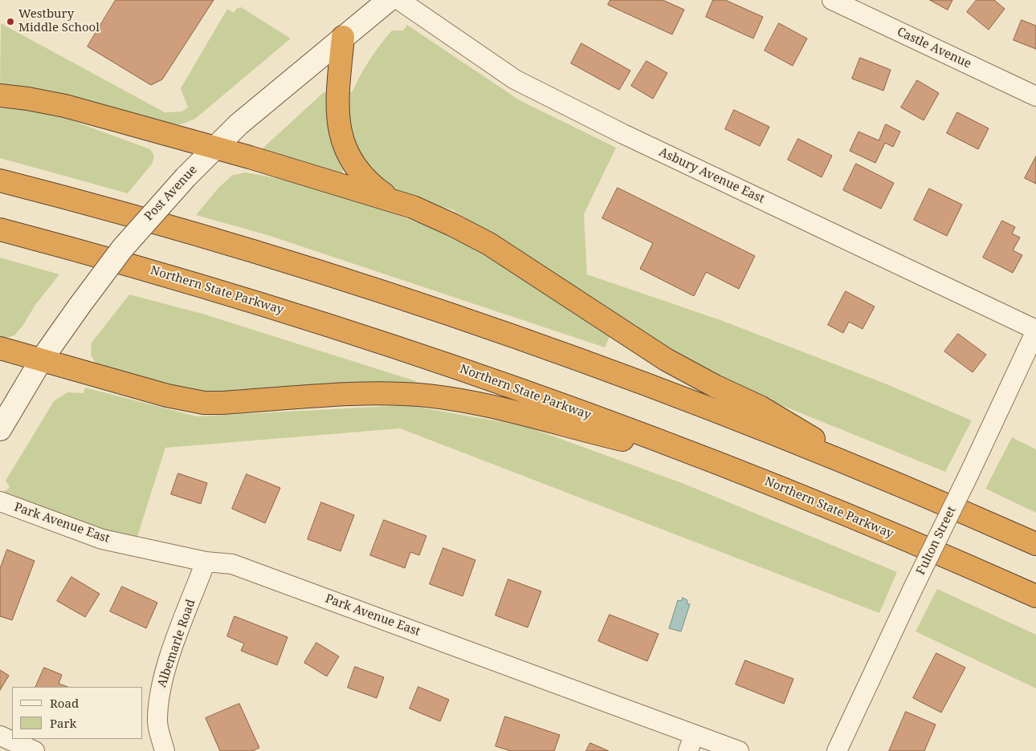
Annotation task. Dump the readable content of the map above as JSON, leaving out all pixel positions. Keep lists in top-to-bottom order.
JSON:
{
  "streets": {
    "highway": ["Northern State Parkway"],
    "main road": ["Post Avenue"],
    "street": [
      "Castle Avenue",
      "Asbury Avenue East",
      "Park Avenue East",
      "Fulton Street",
      "Albemarle Road"
    ]
  },
  "crossings": [
    ["Asbury Avenue East", "Fulton Street"],
    ["Park Avenue East", "Albemarle Road"]
  ],
  "places": ["Westbury Middle School"],
  "legend": ["Road", "Park"]
}
